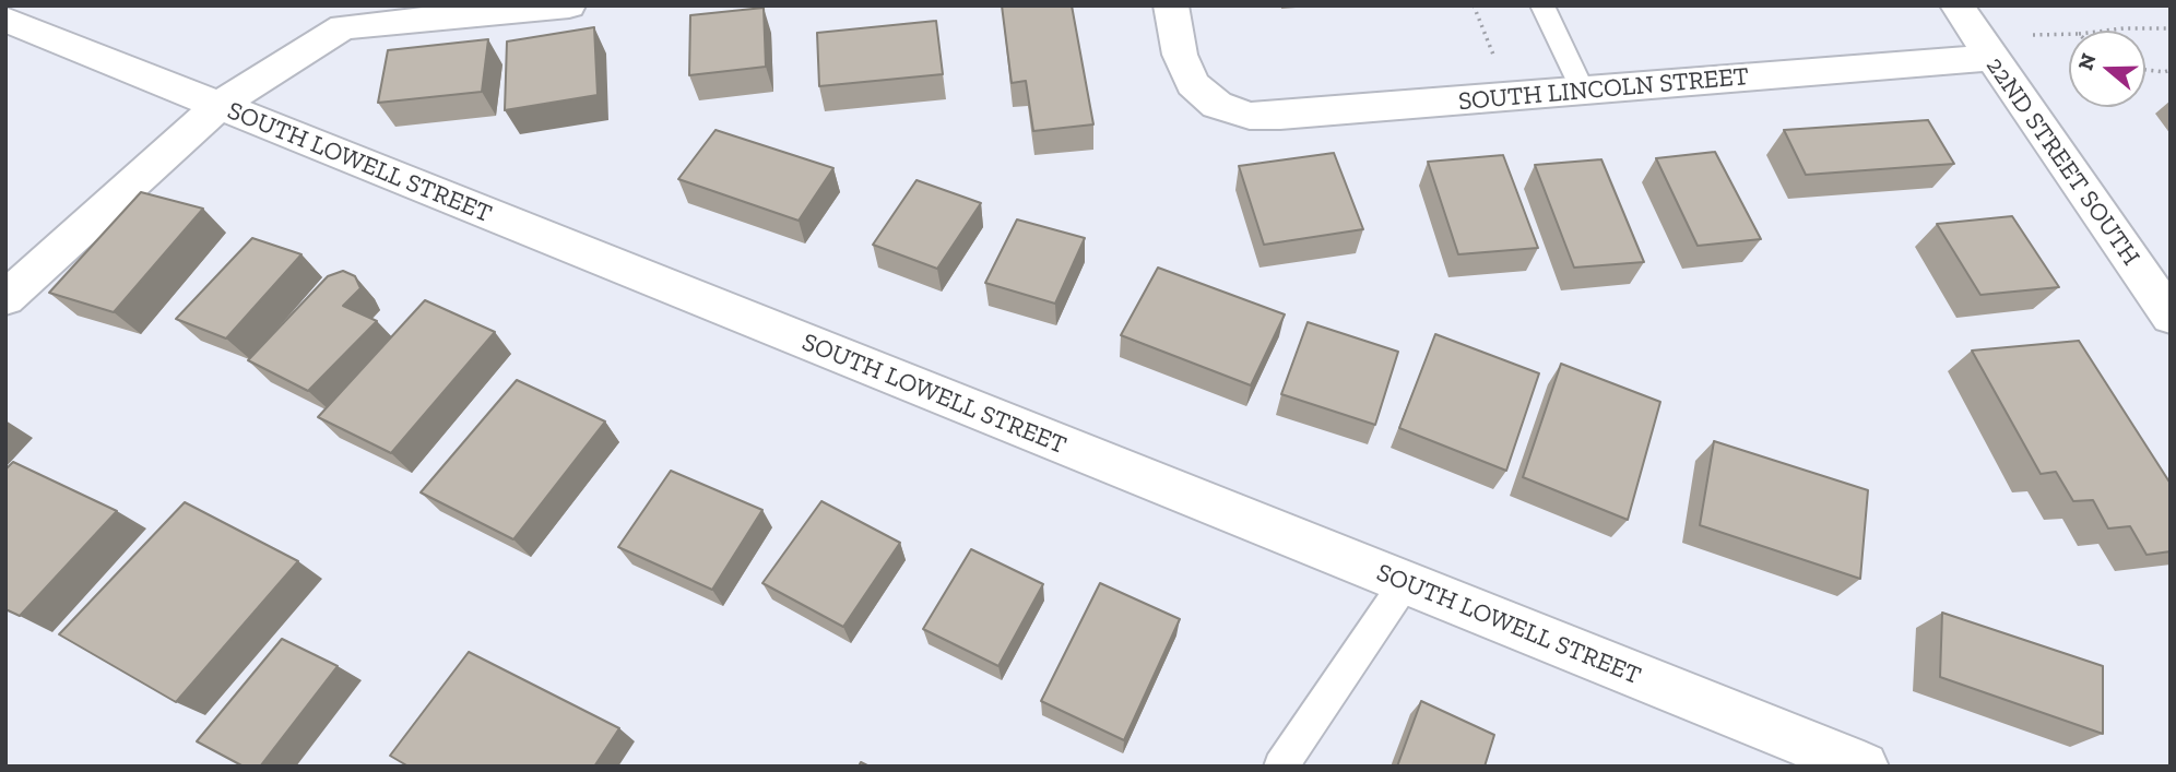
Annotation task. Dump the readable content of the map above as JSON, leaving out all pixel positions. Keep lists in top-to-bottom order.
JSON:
{
  "streets": {
    "street": ["SOUTH LINCOLN STREET", "22ND STREET SOUTH", "SOUTH LOWELL STREET"]
  },
  "crossings": [
    ["SOUTH LINCOLN STREET", "22ND STREET SOUTH"]
  ],
  "north": "left"
}
